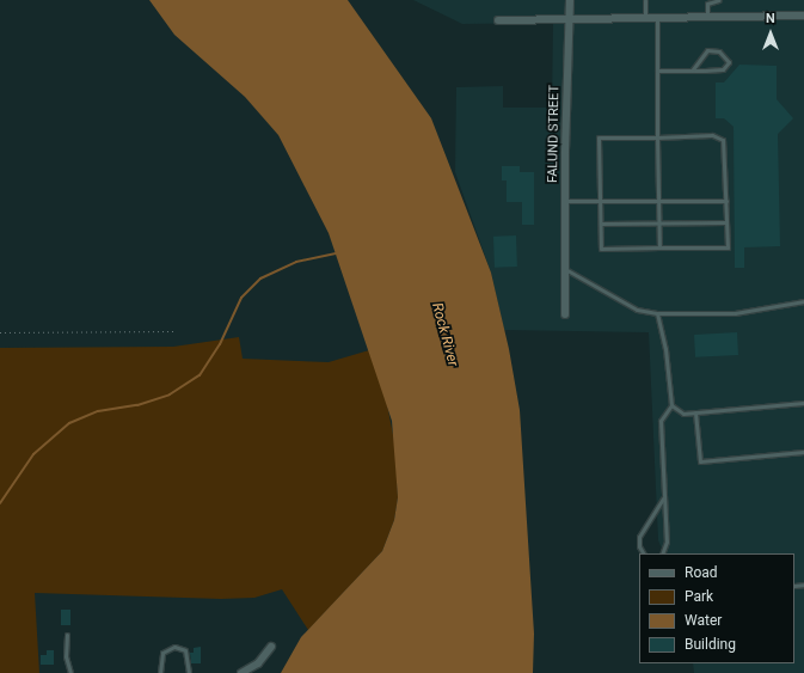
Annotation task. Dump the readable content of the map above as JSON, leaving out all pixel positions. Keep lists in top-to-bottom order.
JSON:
{
  "streets": {
    "street": ["FALUND STREET"]
  },
  "water": ["Rock River"],
  "legend": [
    "Road",
    "Park",
    "Water",
    "Building"
  ],
  "north": "top"
}
